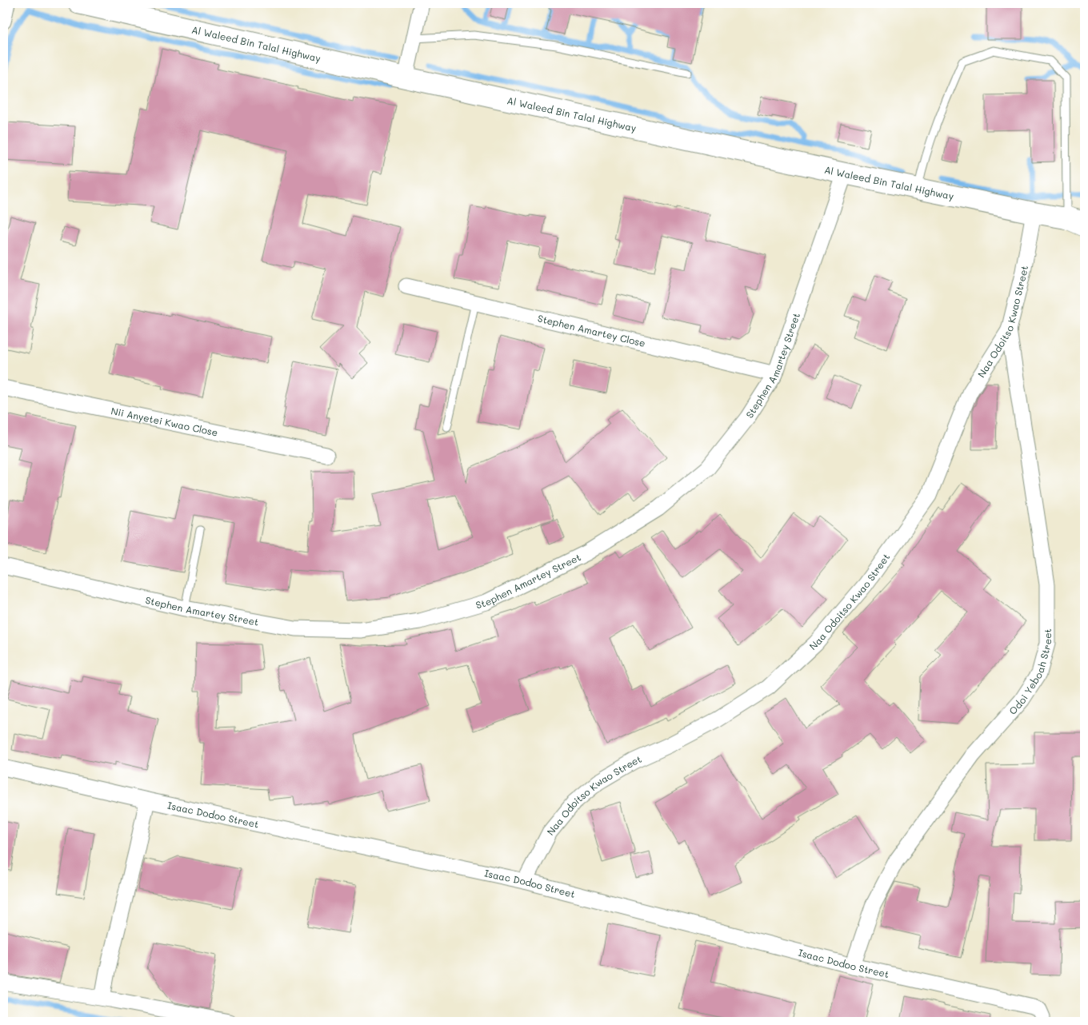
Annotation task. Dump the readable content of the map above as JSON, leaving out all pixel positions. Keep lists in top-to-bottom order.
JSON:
{
  "streets": {
    "street": [
      "Al Waleed Bin Talal Highway",
      "Naa Odoitso Kwao Street",
      "Stephen Amartey Close",
      "Stephen Amartey Street",
      "Nii Anyetei Kwao Close",
      "Odoi Yeboah Street",
      "Isaac Dodoo Street"
    ]
  },
  "crossings": [
    ["Al Waleed Bin Talal Highway", "Naa Odoitso Kwao Street"],
    ["Al Waleed Bin Talal Highway", "Stephen Amartey Street"],
    ["Naa Odoitso Kwao Street", "Odoi Yeboah Street"],
    ["Naa Odoitso Kwao Street", "Isaac Dodoo Street"],
    ["Stephen Amartey Close", "Stephen Amartey Street"],
    ["Odoi Yeboah Street", "Isaac Dodoo Street"]
  ]
}
